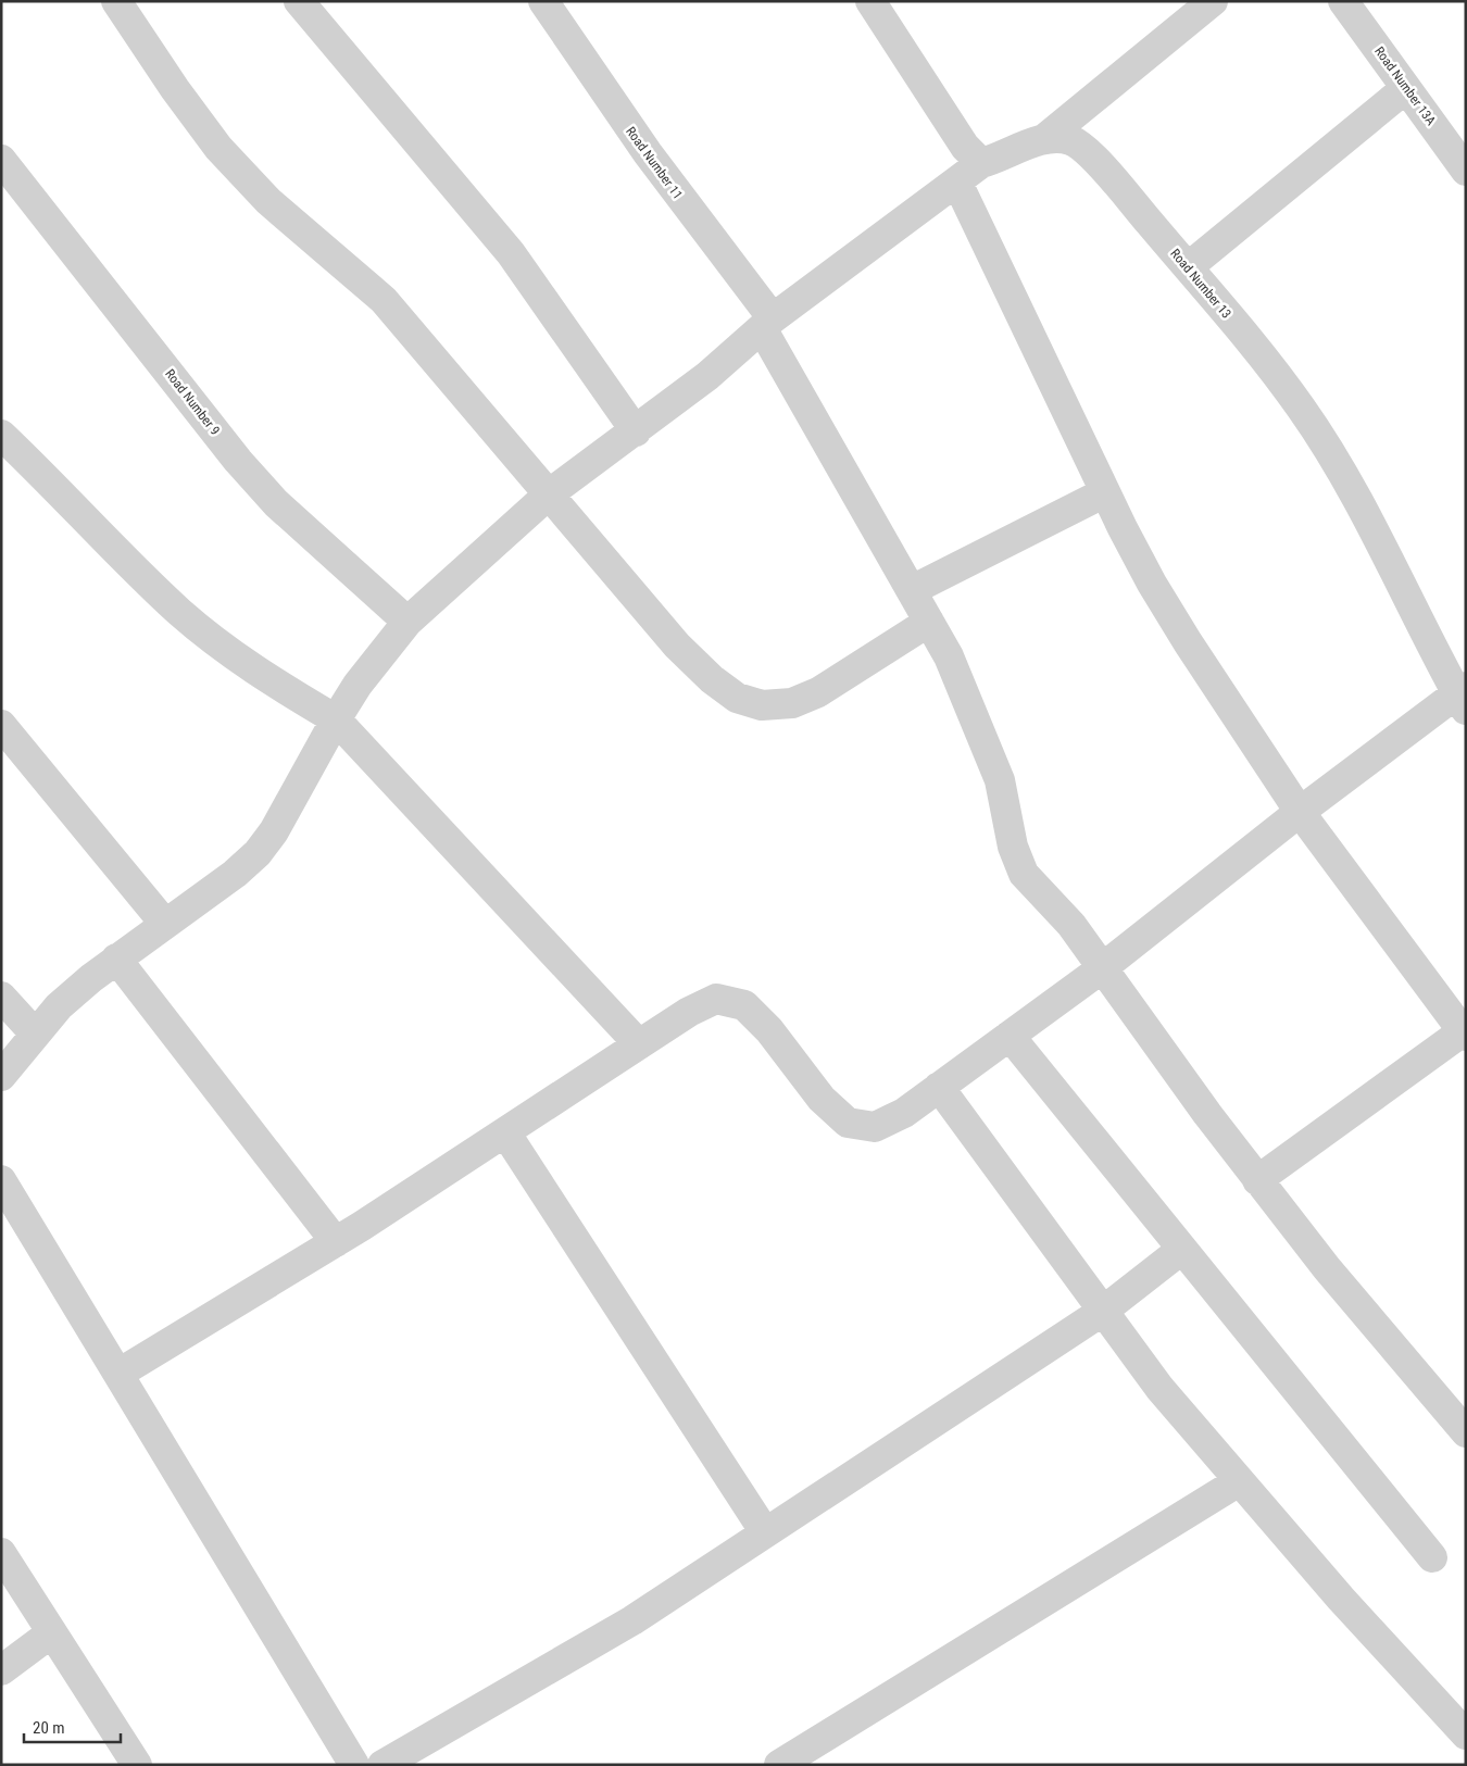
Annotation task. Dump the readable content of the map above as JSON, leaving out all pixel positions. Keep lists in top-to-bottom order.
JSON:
{
  "streets": {
    "street": [
      "Road Number 13A",
      "Road Number 11",
      "Road Number 13",
      "Road Number 9"
    ]
  },
  "scale_bar": "20 m"
}
